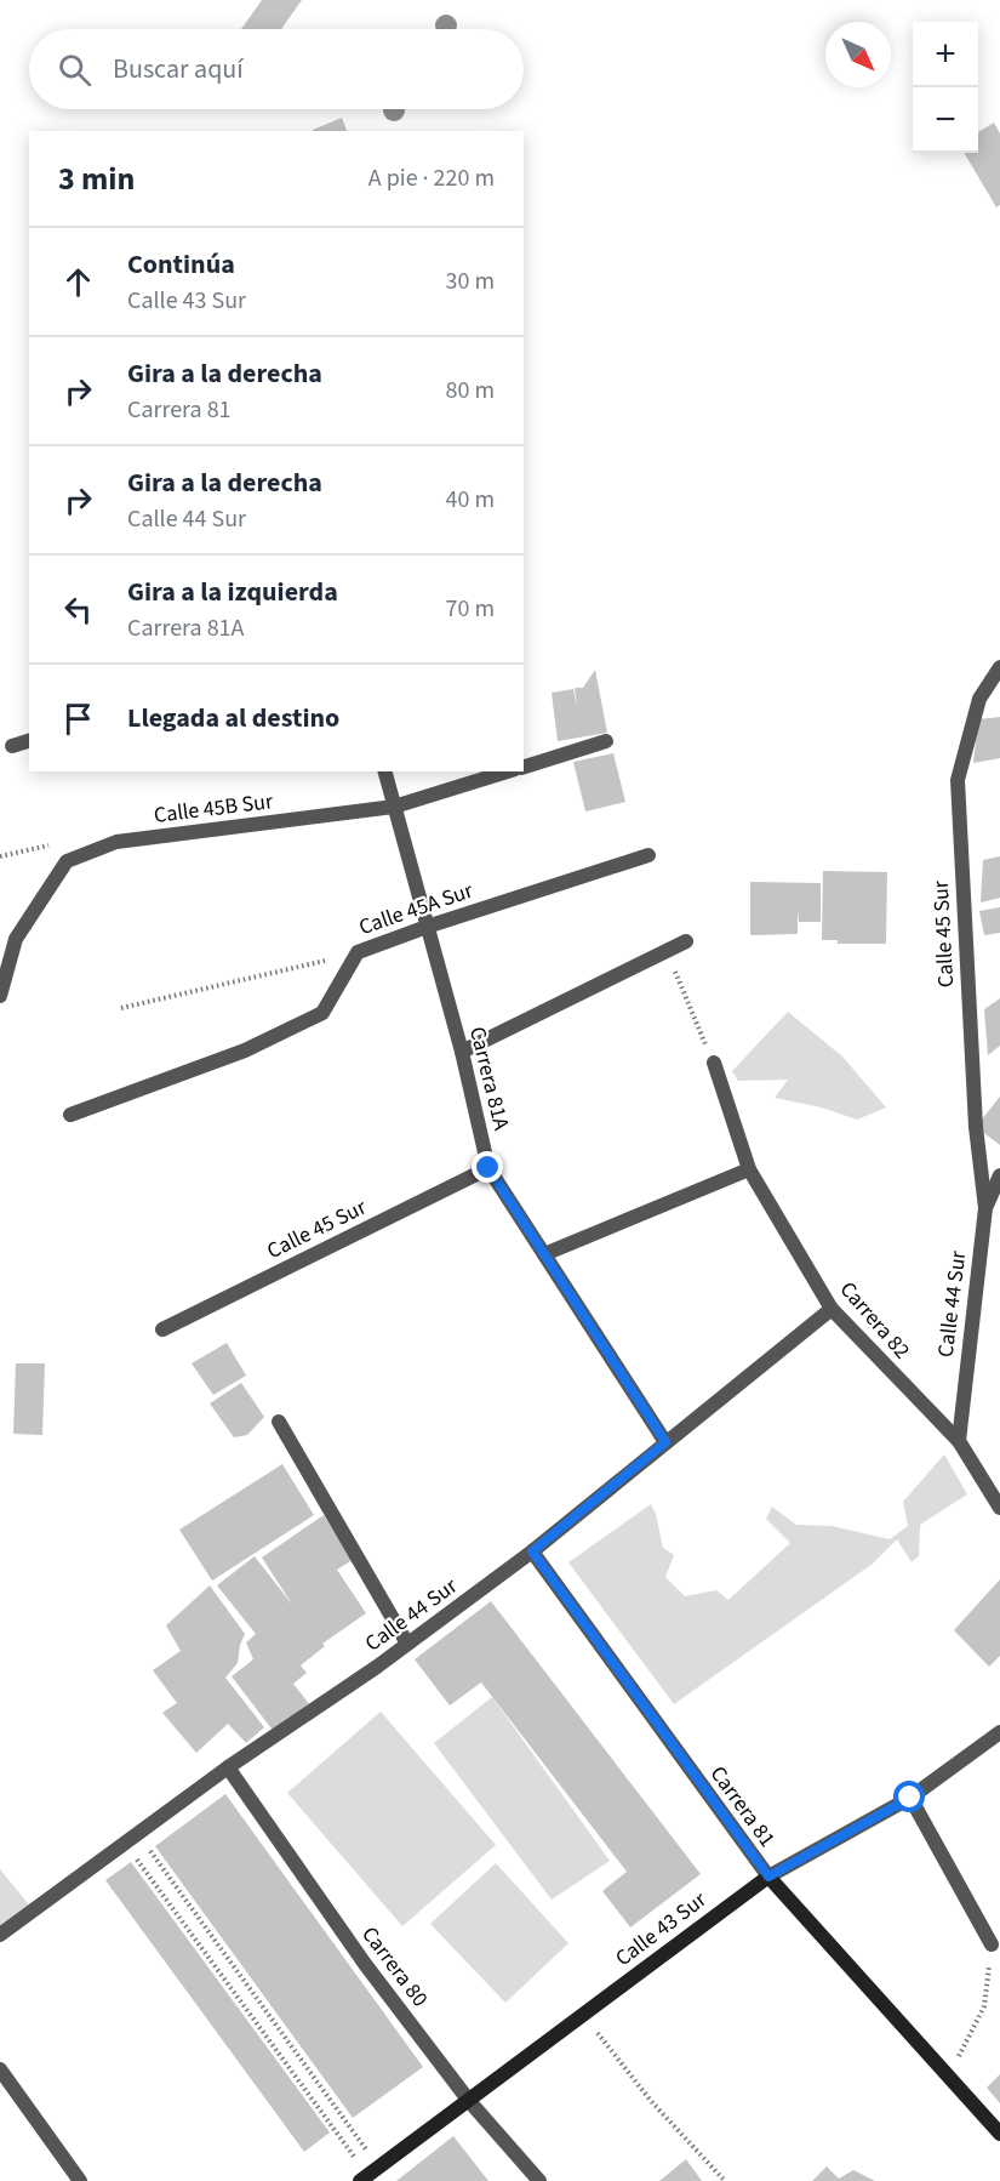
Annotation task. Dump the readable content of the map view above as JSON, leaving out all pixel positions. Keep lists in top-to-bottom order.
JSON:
{
  "streets": {
    "main road": ["Carrera 81", "Calle 43 Sur"],
    "street": [
      "Calle 45B Sur",
      "Calle 45A Sur",
      "Calle 45 Sur",
      "Carrera 81A",
      "Calle 44 Sur",
      "Carrera 82",
      "Carrera 80"
    ]
  },
  "crossings": [
    ["Calle 45B Sur", "Carrera 81A"],
    ["Calle 45A Sur", "Carrera 81A"],
    ["Calle 45 Sur", "Carrera 81A"],
    ["Calle 45 Sur", "Calle 44 Sur"],
    ["Carrera 81A", "Calle 44 Sur"],
    ["Calle 44 Sur", "Carrera 82"],
    ["Calle 44 Sur", "Carrera 81"],
    ["Calle 44 Sur", "Carrera 80"],
    ["Carrera 81", "Calle 43 Sur"],
    ["Calle 43 Sur", "Carrera 80"]
  ],
  "north": "bottom right",
  "page": {
    "map_buttons": ["+", "−"],
    "search": "Buscar aquí",
    "heading": ["3 min", "A pie · 220 m"],
    "list": [
      ["Continúa", "Calle 43 Sur", "30 m"],
      ["Gira a la derecha", "Carrera 81", "80 m"],
      ["Gira a la derecha", "Calle 44 Sur", "40 m"],
      ["Gira a la izquierda", "Carrera 81A", "70 m"],
      "Llegada al destino"
    ]
  }
}
